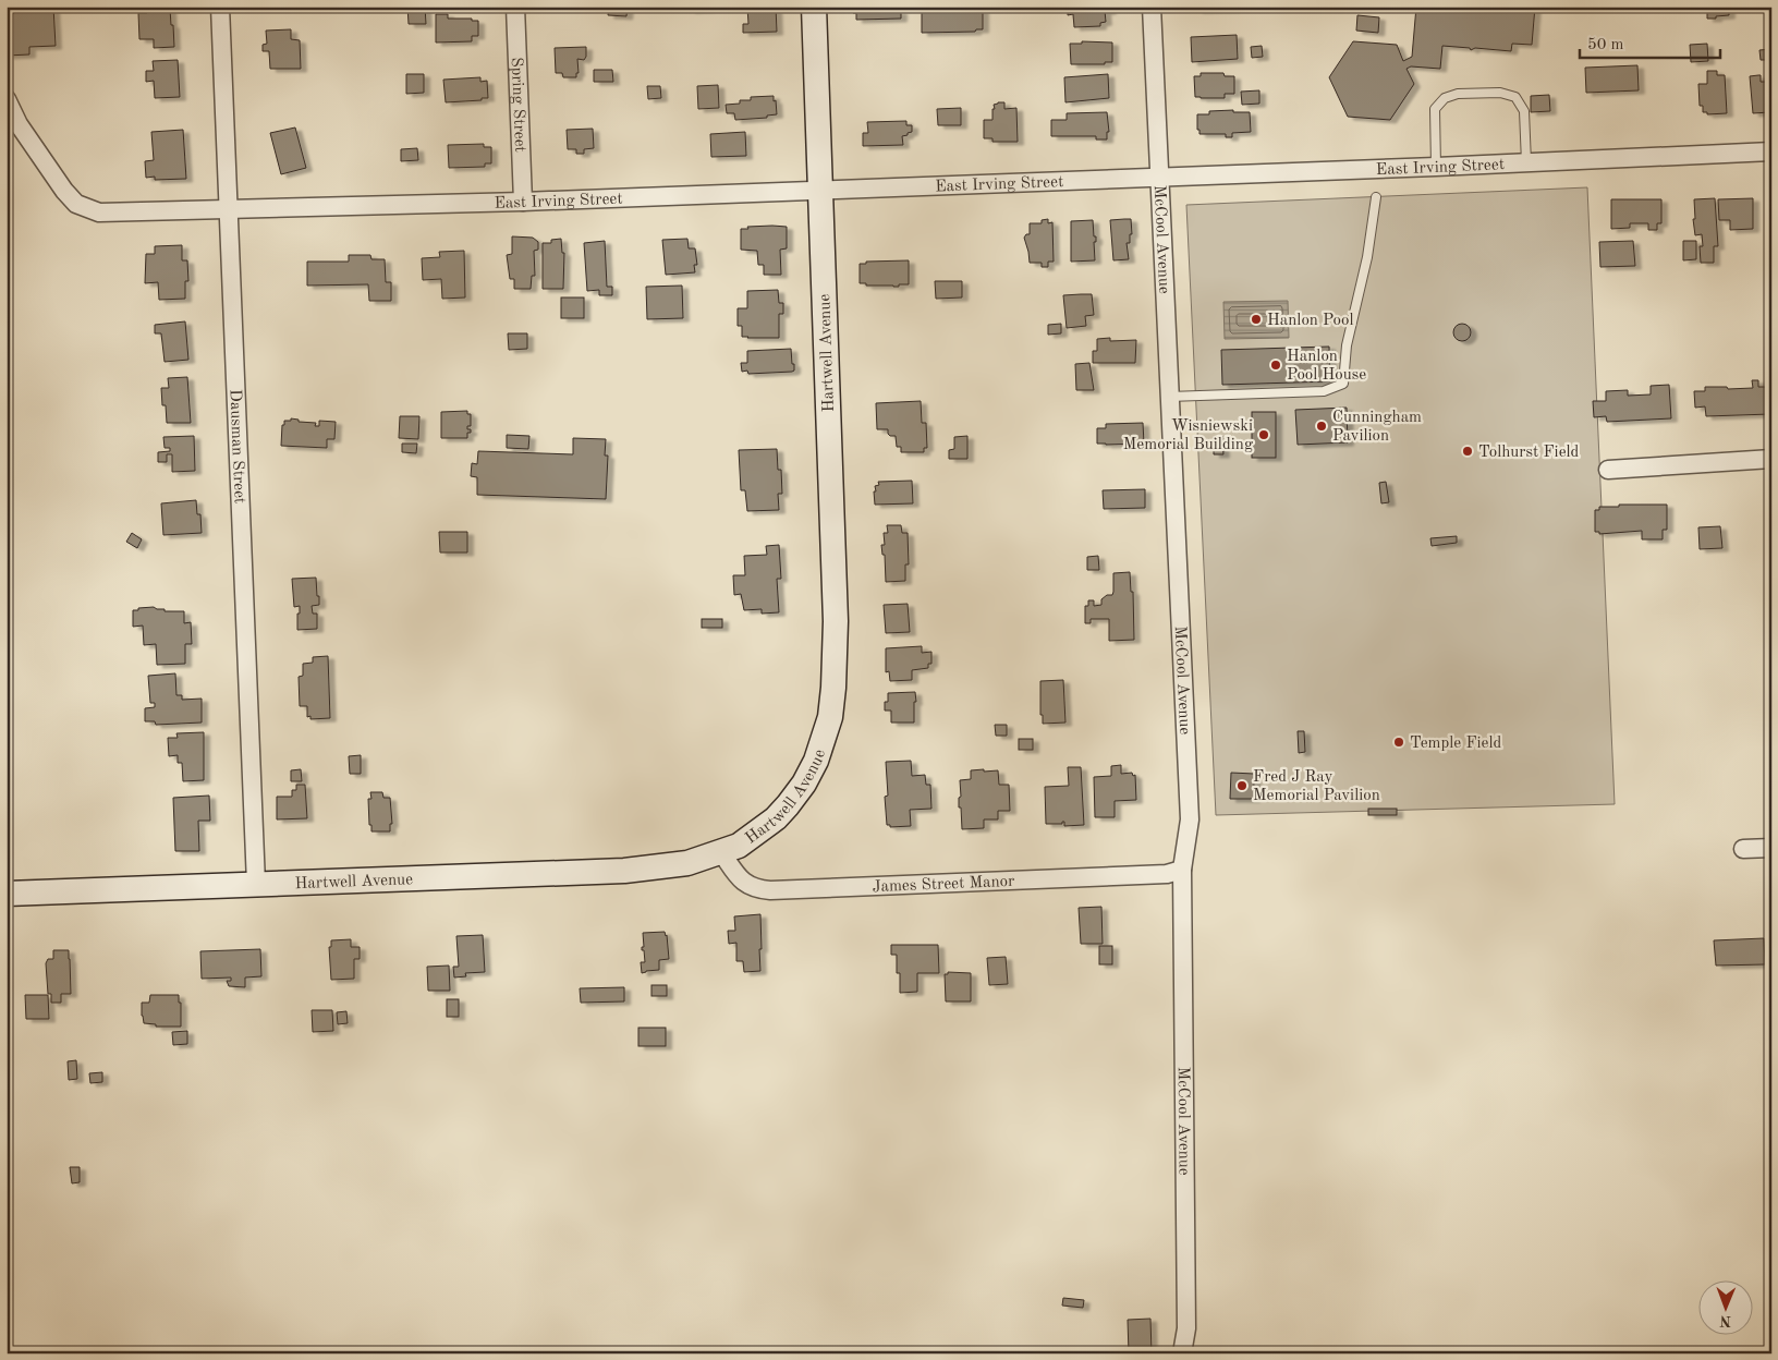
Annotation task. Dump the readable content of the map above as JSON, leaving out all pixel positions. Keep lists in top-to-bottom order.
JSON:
{
  "streets": {
    "street": [
      "Spring Street",
      "East Irving Street",
      "McCool Avenue",
      "Hartwell Avenue",
      "Dausman Street",
      "James Street Manor"
    ]
  },
  "crossings": [
    ["Spring Street", "East Irving Street"],
    ["East Irving Street", "McCool Avenue"],
    ["East Irving Street", "Hartwell Avenue"],
    ["East Irving Street", "Dausman Street"],
    ["McCool Avenue", "James Street Manor"],
    ["Hartwell Avenue", "Dausman Street"],
    ["Hartwell Avenue", "James Street Manor"]
  ],
  "places": [
    "Hanlon Pool",
    "Hanlon Pool House",
    "Cunningham Pavilion",
    "Wisniewski Memorial Building",
    "Tolhurst Field",
    "Temple Field",
    "Fred J Ray Memorial Pavilion"
  ],
  "scale_bar": "50 m",
  "north": "bottom"
}
